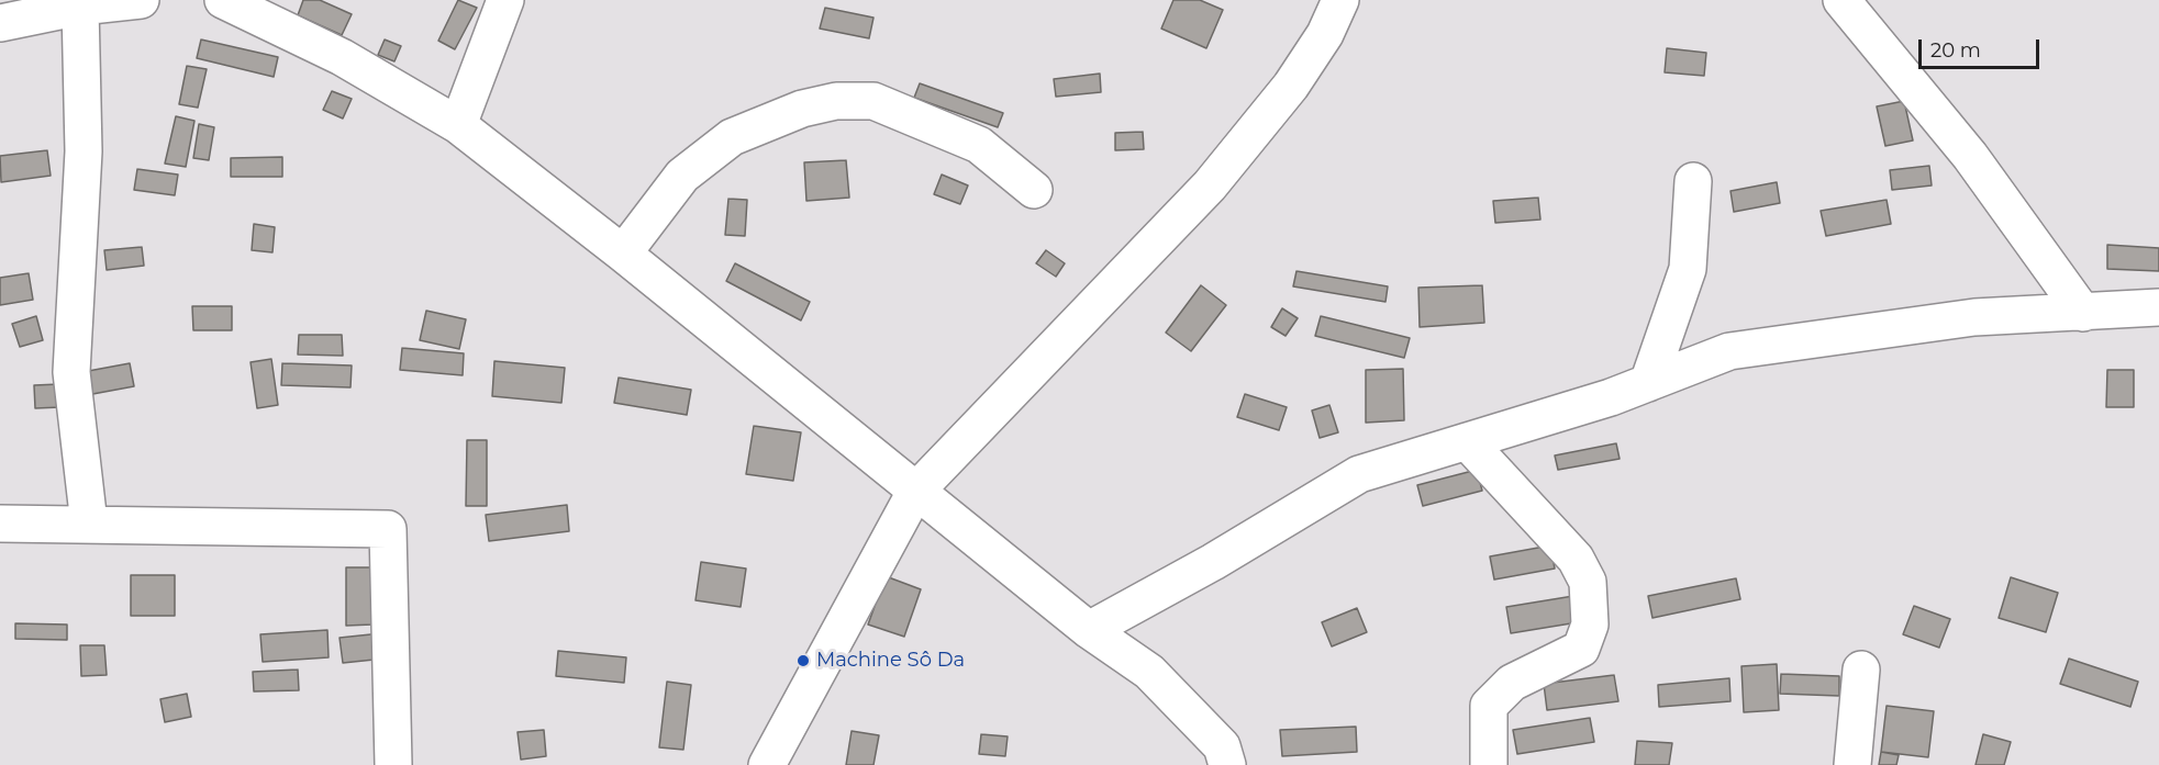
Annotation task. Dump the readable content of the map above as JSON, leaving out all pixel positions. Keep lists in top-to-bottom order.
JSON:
{
  "places": ["Machine Sô Da"],
  "scale_bar": "20 m"
}
